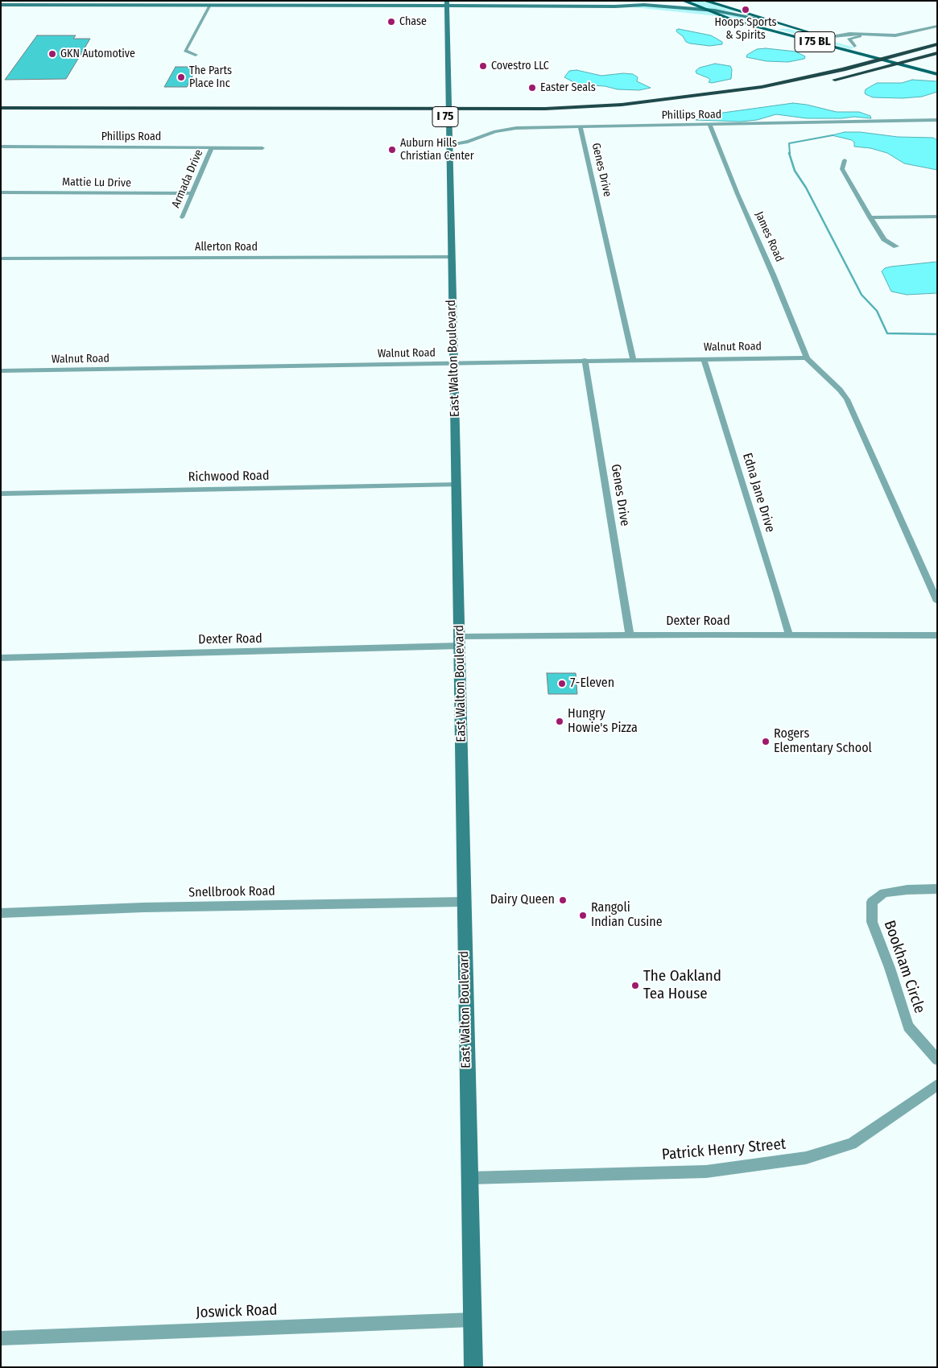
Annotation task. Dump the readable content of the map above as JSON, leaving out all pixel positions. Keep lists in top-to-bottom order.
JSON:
{
  "streets": {
    "highway": ["I 75"],
    "main road": ["I 75 BL", "East Walton Boulevard"],
    "street": [
      "Phillips Road",
      "Genes Drive",
      "Armada Drive",
      "Mattie Lu Drive",
      "James Road",
      "Allerton Road",
      "Walnut Road",
      "Richwood Road",
      "Edna Jane Drive",
      "Dexter Road",
      "Snellbrook Road",
      "Bookham Circle",
      "Patrick Henry Street",
      "Joswick Road"
    ]
  },
  "crossings": [
    ["Phillips Road", "Genes Drive"],
    ["Phillips Road", "Armada Drive"],
    ["Phillips Road", "James Road"],
    ["Phillips Road", "East Walton Boulevard"],
    ["Genes Drive", "Walnut Road"],
    ["Genes Drive", "Dexter Road"],
    ["Armada Drive", "Mattie Lu Drive"],
    ["James Road", "Walnut Road"],
    ["Allerton Road", "East Walton Boulevard"],
    ["Walnut Road", "East Walton Boulevard"],
    ["Walnut Road", "Edna Jane Drive"],
    ["East Walton Boulevard", "Richwood Road"],
    ["East Walton Boulevard", "Dexter Road"],
    ["East Walton Boulevard", "Snellbrook Road"],
    ["East Walton Boulevard", "Patrick Henry Street"],
    ["East Walton Boulevard", "Joswick Road"],
    ["Edna Jane Drive", "Dexter Road"]
  ],
  "places": [
    "Hoops Sports & Spirits",
    "Chase",
    "GKN Automotive",
    "Covestro LLC",
    "The Parts Place Inc",
    "Easter Seals",
    "Auburn Hills Christian Center",
    "7-Eleven",
    "Hungry Howie's Pizza",
    "Rogers Elementary School",
    "Dairy Queen",
    "Rangoli Indian Cusine",
    "The Oakland Tea House"
  ]
}
